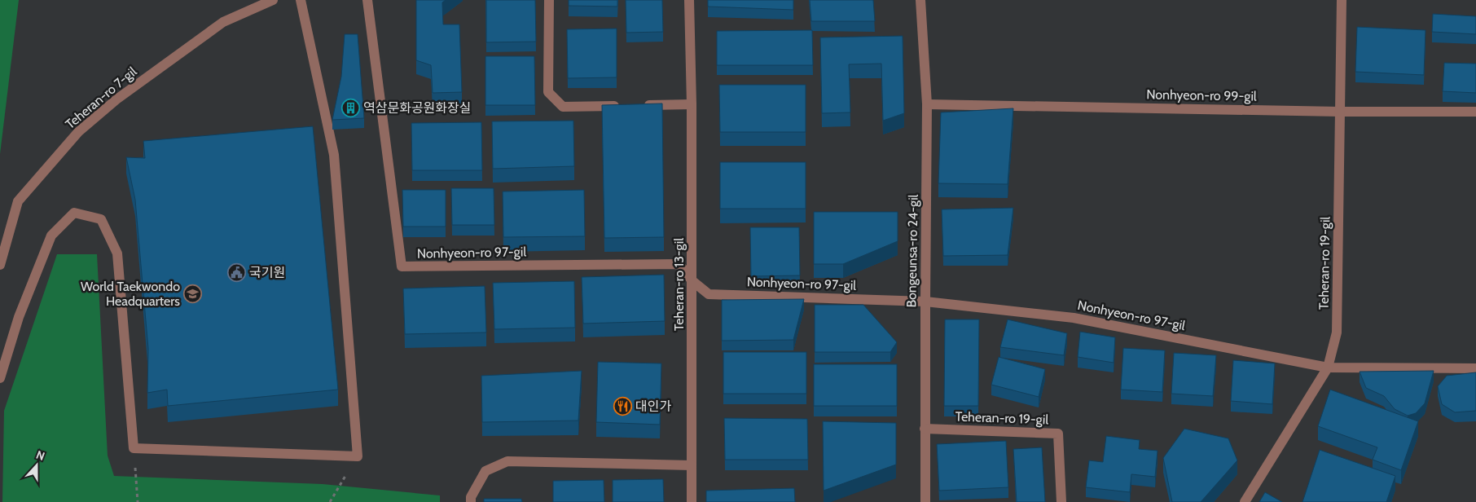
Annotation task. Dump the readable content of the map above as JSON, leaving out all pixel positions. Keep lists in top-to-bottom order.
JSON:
{
  "streets": {
    "street": [
      "Nonhyeon-ro 99-gil",
      "Teheran-ro 7-gil",
      "Bongeunsa-ro 24-gil",
      "Nonhyeon-ro 97-gil",
      "Teheran-ro 19-gil",
      "Teheran-ro 13-gil"
    ]
  },
  "crossings": [
    ["Nonhyeon-ro 99-gil", "Bongeunsa-ro 24-gil"],
    ["Nonhyeon-ro 99-gil", "Teheran-ro 19-gil"],
    ["Bongeunsa-ro 24-gil", "Nonhyeon-ro 97-gil"],
    ["Bongeunsa-ro 24-gil", "Teheran-ro 19-gil"],
    ["Nonhyeon-ro 97-gil", "Teheran-ro 19-gil"],
    ["Nonhyeon-ro 97-gil", "Teheran-ro 13-gil"]
  ],
  "places": {
    "building": ["역삼문화공원화장실"],
    "public building": ["국기원"],
    "school or university": ["World Taekwondo Headquarters"],
    "restaurant": ["대인가"]
  },
  "north": "top"
}
